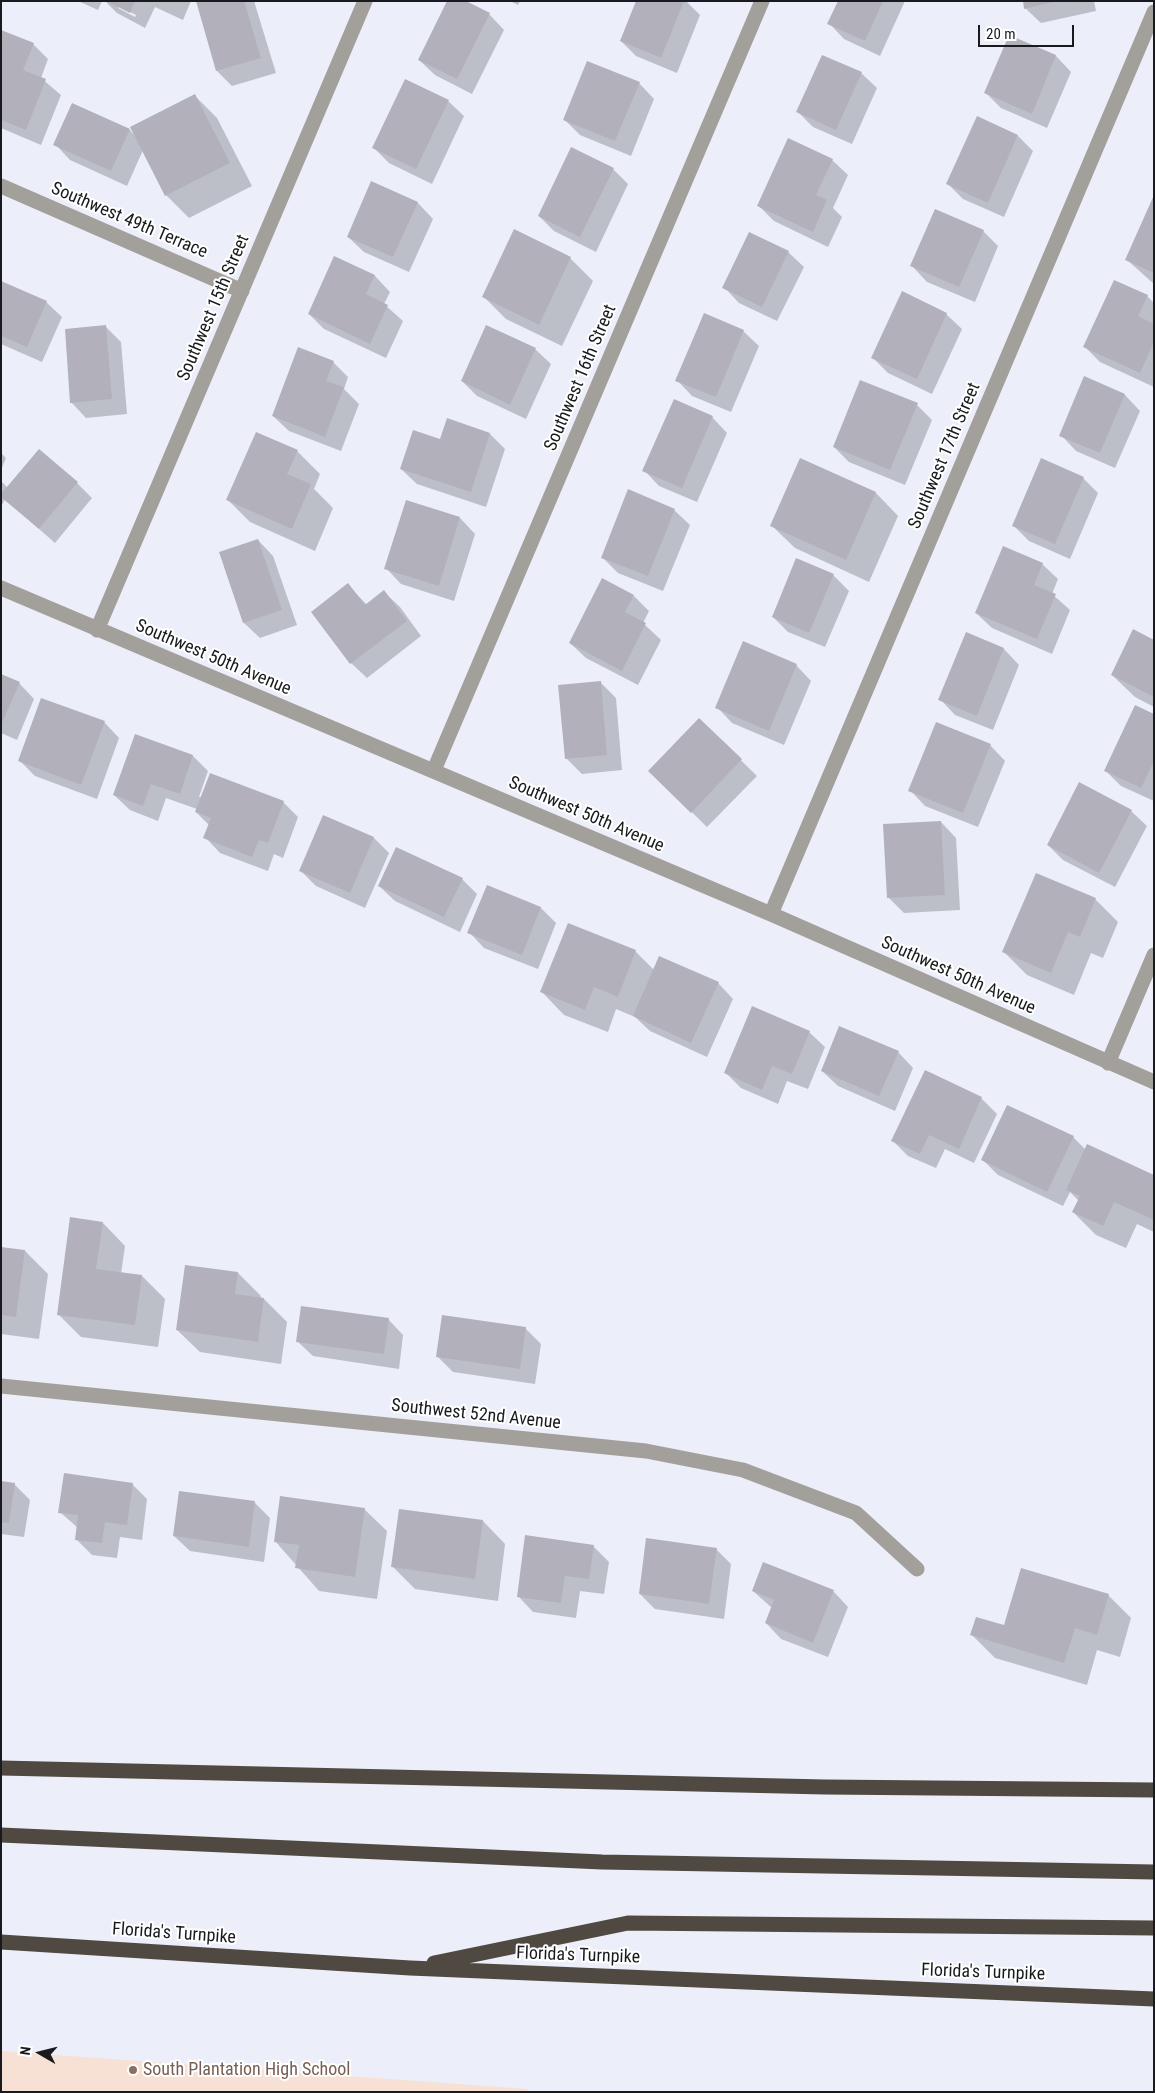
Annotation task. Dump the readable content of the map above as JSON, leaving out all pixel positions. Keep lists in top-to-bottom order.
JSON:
{
  "streets": {
    "highway": ["Florida's Turnpike"],
    "street": [
      "Southwest 49th Terrace",
      "Southwest 15th Street",
      "Southwest 16th Street",
      "Southwest 17th Street",
      "Southwest 50th Avenue",
      "Southwest 52nd Avenue"
    ]
  },
  "crossings": [
    ["Southwest 49th Terrace", "Southwest 15th Street"],
    ["Southwest 15th Street", "Southwest 50th Avenue"],
    ["Southwest 16th Street", "Southwest 50th Avenue"],
    ["Southwest 17th Street", "Southwest 50th Avenue"]
  ],
  "places": ["South Plantation High School"],
  "scale_bar": "20 m",
  "north": "left"
}
